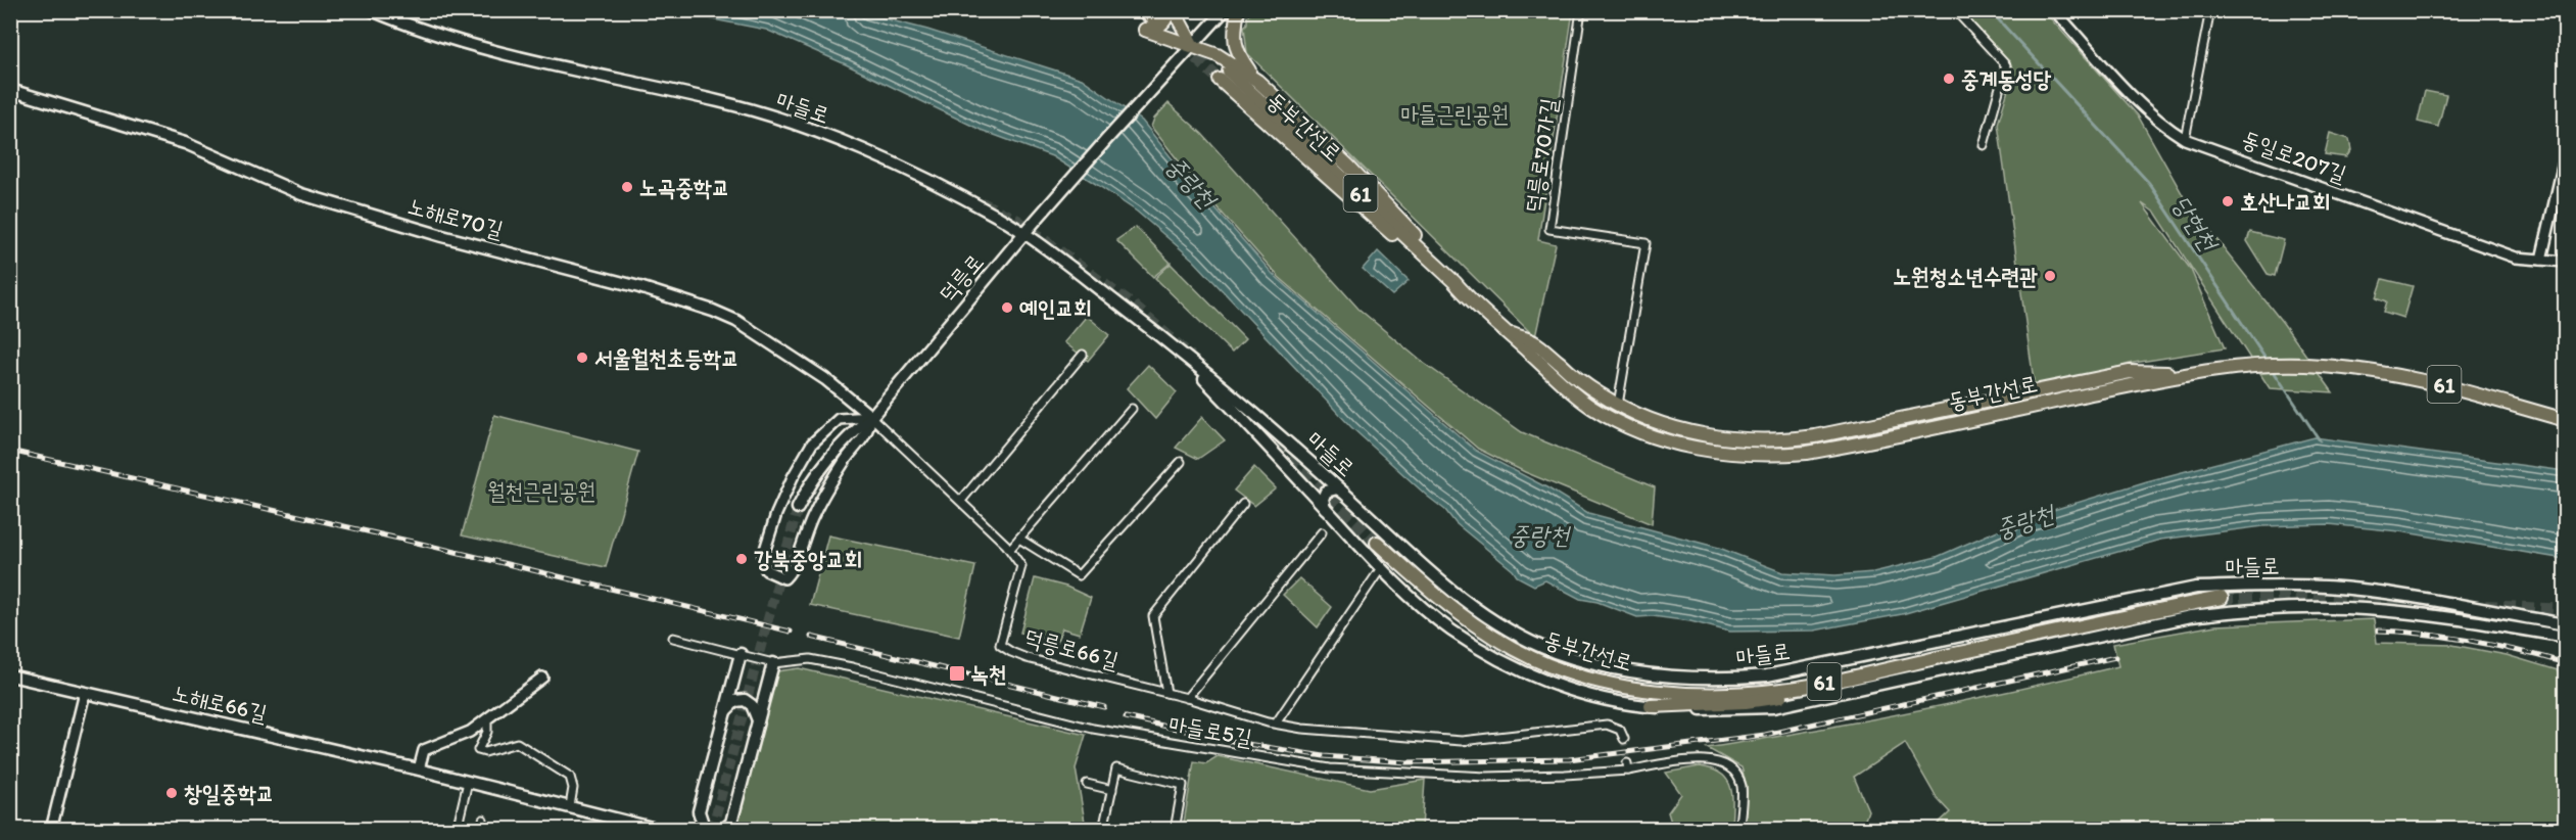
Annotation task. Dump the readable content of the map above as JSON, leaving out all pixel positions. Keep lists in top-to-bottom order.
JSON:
{
  "streets": {
    "highway": ["동부간선로", "61"],
    "main road": [
      "마들로",
      "노해로70길",
      "덕릉로",
      "노해로66길"
    ],
    "street": [
      "덕릉로70가길",
      "동일로207길",
      "덕릉로66길",
      "마들로5길"
    ]
  },
  "crossings": [
    ["마들로", "덕릉로"],
    ["노해로70길", "덕릉로"],
    ["노해로70길", "덕릉로66길"],
    ["덕릉로", "덕릉로66길"]
  ],
  "water": ["중랑천", "당현천"],
  "parks": ["마들근린공원", "월천근린공원"],
  "places": {
    "other": [
      "중계동성당",
      "노곡중학교",
      "호산나교회",
      "노원청소년수련관",
      "예인교회",
      "서울월천초등학교",
      "강북중앙교회",
      "창일중학교"
    ],
    "transit": ["녹천"]
  }
}
